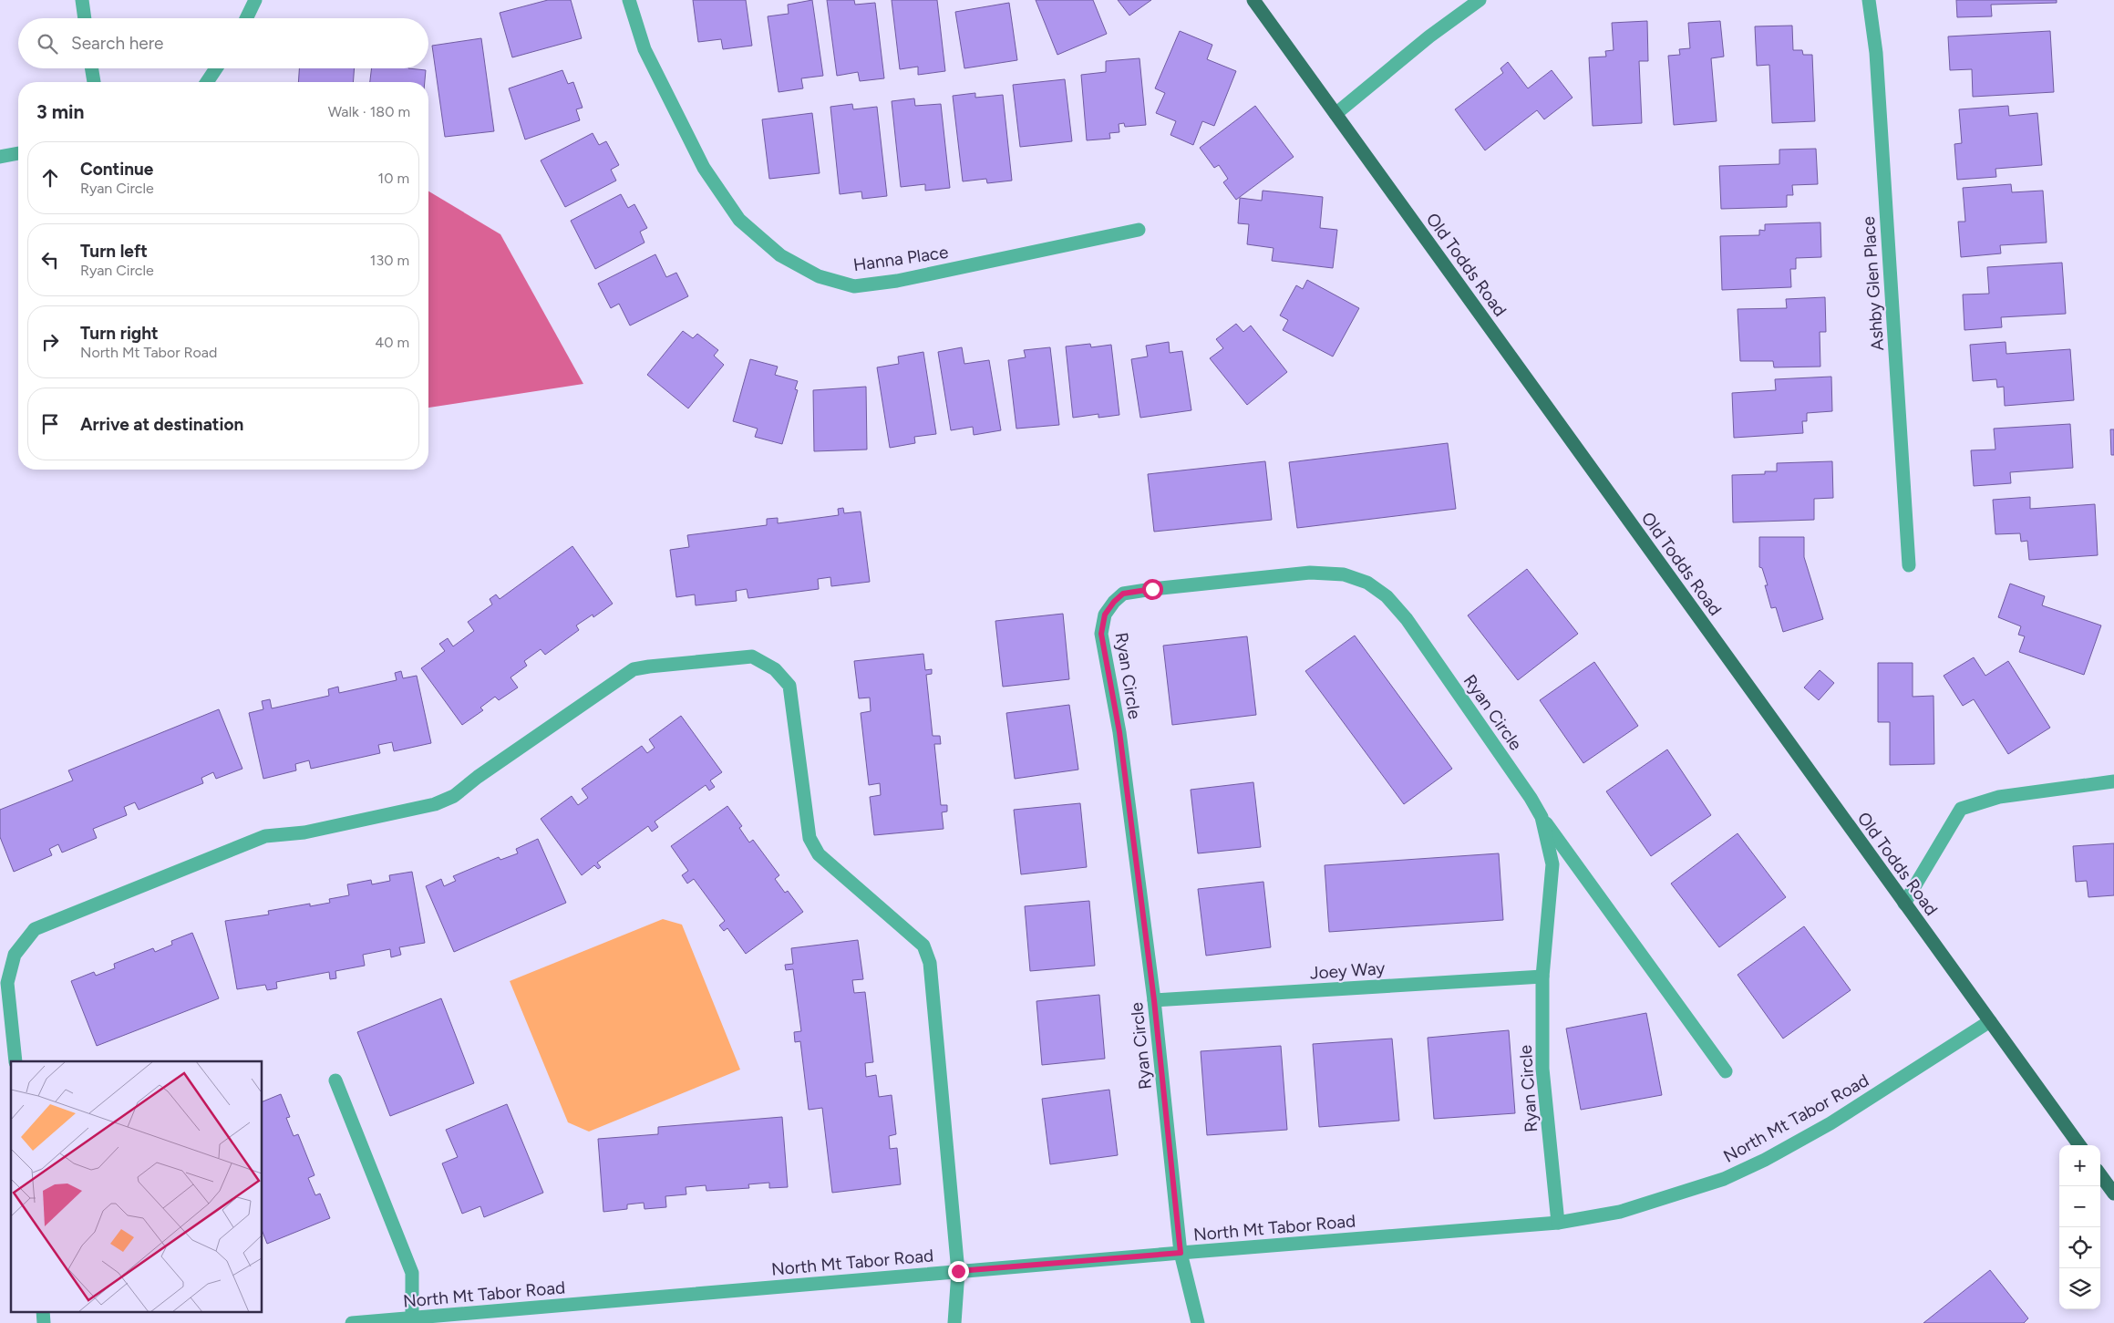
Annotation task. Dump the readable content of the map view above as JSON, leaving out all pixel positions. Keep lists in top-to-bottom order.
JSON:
{
  "streets": {
    "main road": ["Old Todds Road"],
    "street": [
      "Hanna Place",
      "Ashby Glen Place",
      "Ryan Circle",
      "Joey Way",
      "North Mt Tabor Road"
    ]
  },
  "crossings": [
    ["Old Todds Road", "North Mt Tabor Road"],
    ["Ryan Circle", "Joey Way"],
    ["Ryan Circle", "North Mt Tabor Road"]
  ],
  "page": {
    "search": "Search here",
    "heading": ["3 min", "Walk · 180 m"],
    "list": [
      ["Continue", "Ryan Circle", "10 m"],
      ["Turn left", "Ryan Circle", "130 m"],
      ["Turn right", "North Mt Tabor Road", "40 m"],
      "Arrive at destination"
    ],
    "map_buttons": ["+", "−"]
  }
}
